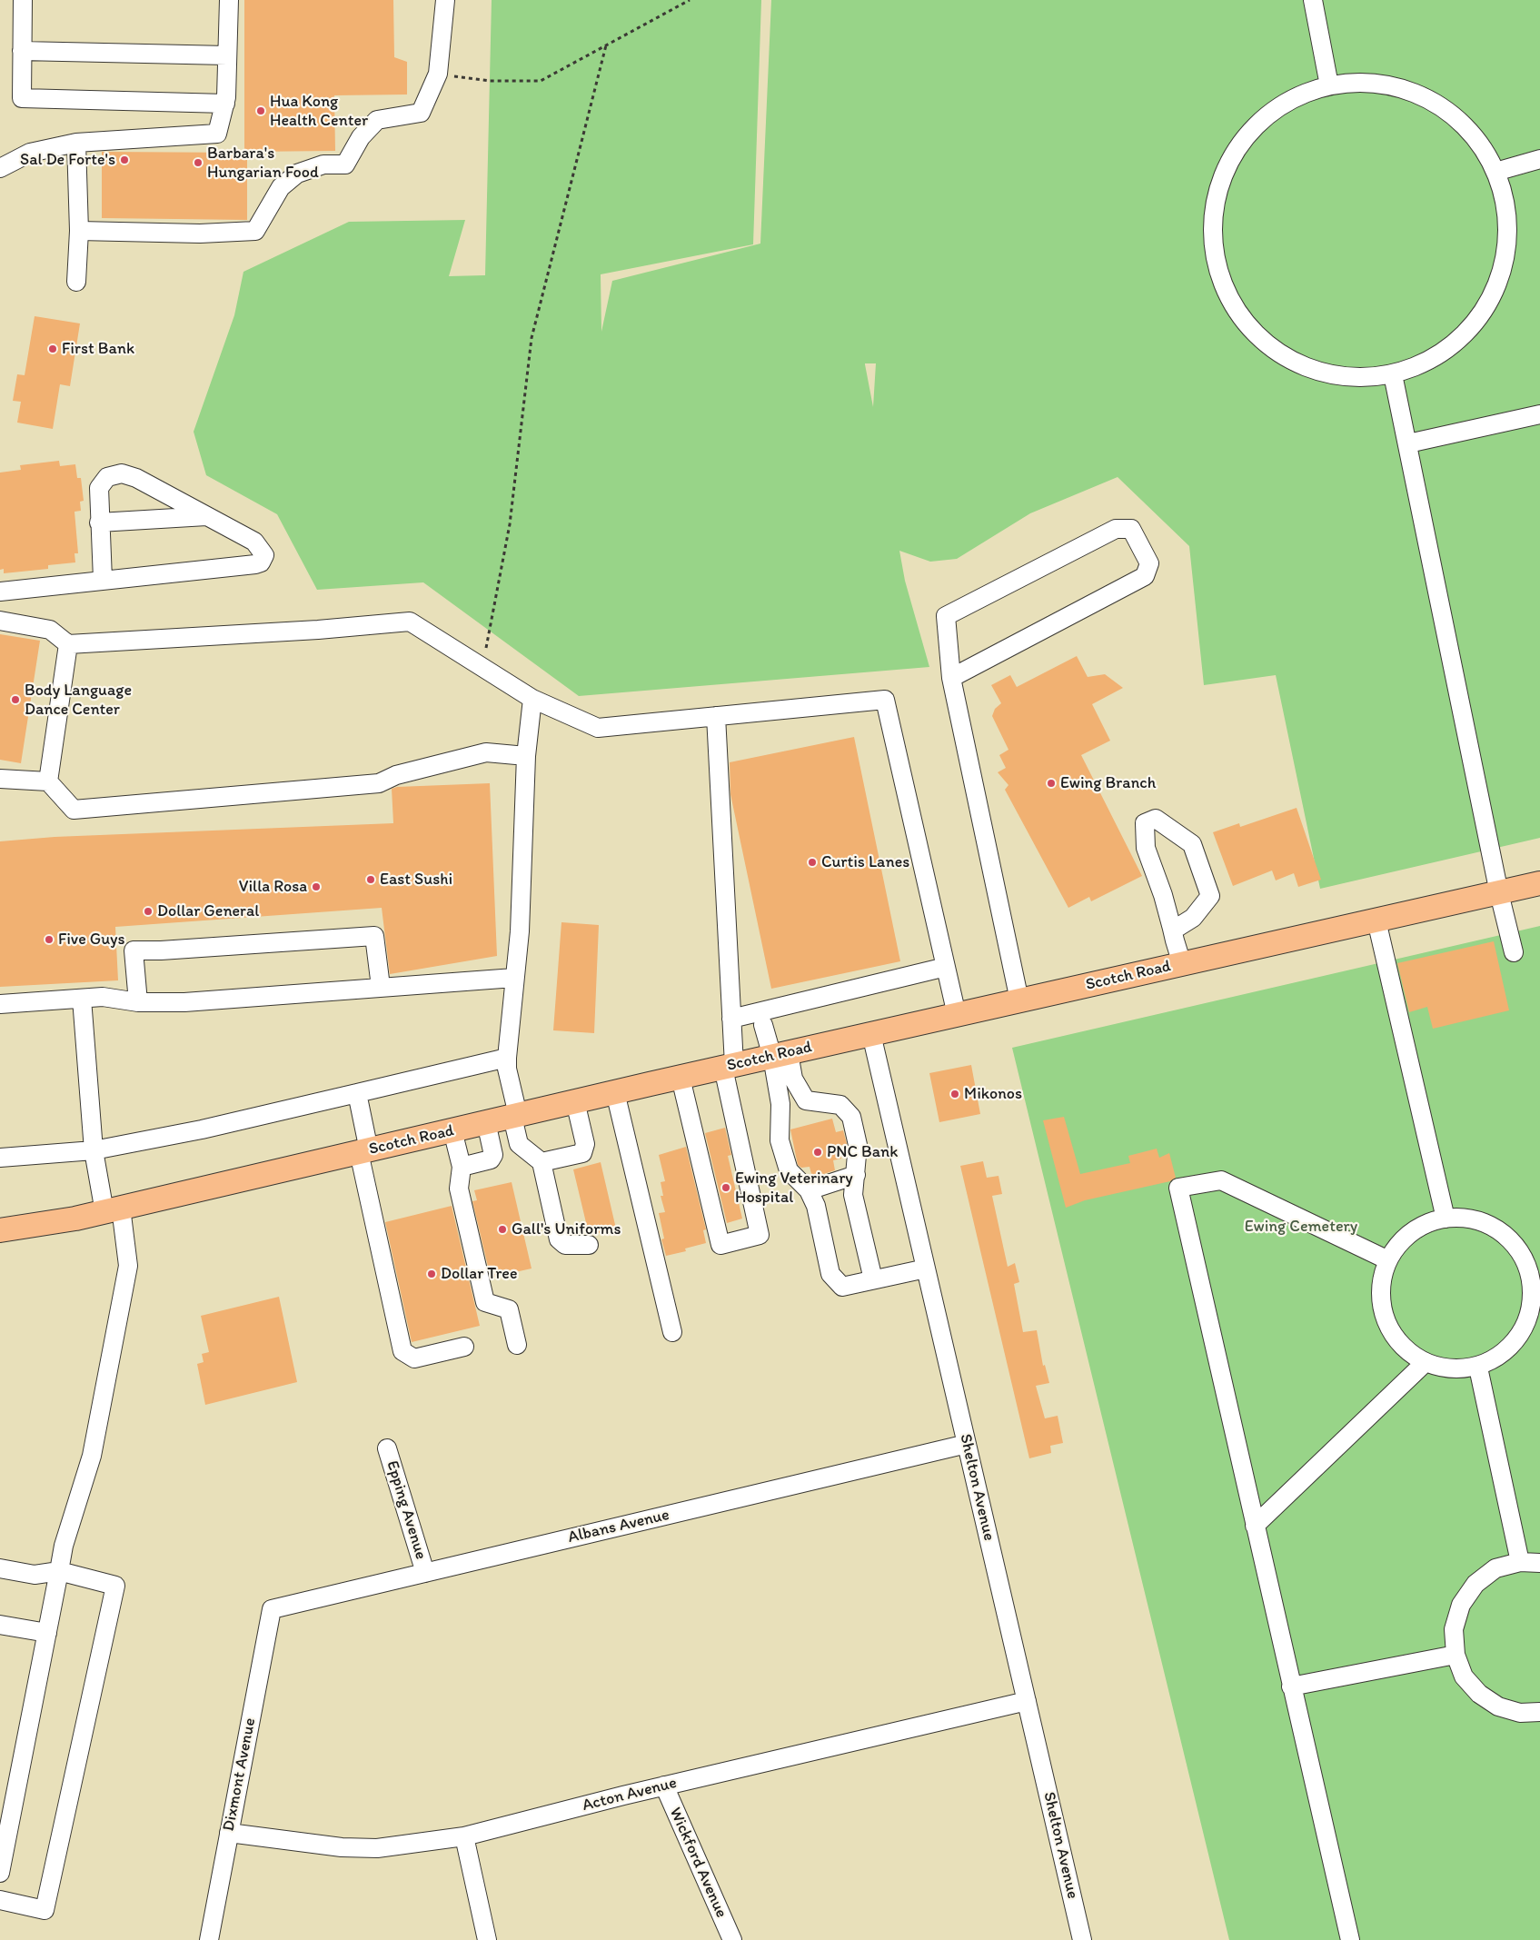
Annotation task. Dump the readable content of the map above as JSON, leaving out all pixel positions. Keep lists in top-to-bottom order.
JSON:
{
  "streets": {
    "main road": ["Scotch Road"],
    "street": [
      "Shelton Avenue",
      "Epping Avenue",
      "Albans Avenue",
      "Dixmont Avenue",
      "Acton Avenue",
      "Wickford Avenue"
    ]
  },
  "crossings": [
    ["Scotch Road", "Shelton Avenue"],
    ["Shelton Avenue", "Albans Avenue"],
    ["Shelton Avenue", "Acton Avenue"],
    ["Epping Avenue", "Albans Avenue"],
    ["Albans Avenue", "Dixmont Avenue"],
    ["Dixmont Avenue", "Acton Avenue"],
    ["Acton Avenue", "Wickford Avenue"]
  ],
  "parks": ["Ewing Cemetery"],
  "places": [
    "Hua Kong Health Center",
    "Sal De Forte's",
    "Barbara's Hungarian Food",
    "First Bank",
    "Body Language Dance Center",
    "Ewing Branch",
    "Curtis Lanes",
    "East Sushi",
    "Villa Rosa",
    "Dollar General",
    "Five Guys",
    "Mikonos",
    "PNC Bank",
    "Ewing Veterinary Hospital",
    "Gall's Uniforms",
    "Dollar Tree"
  ]
}
